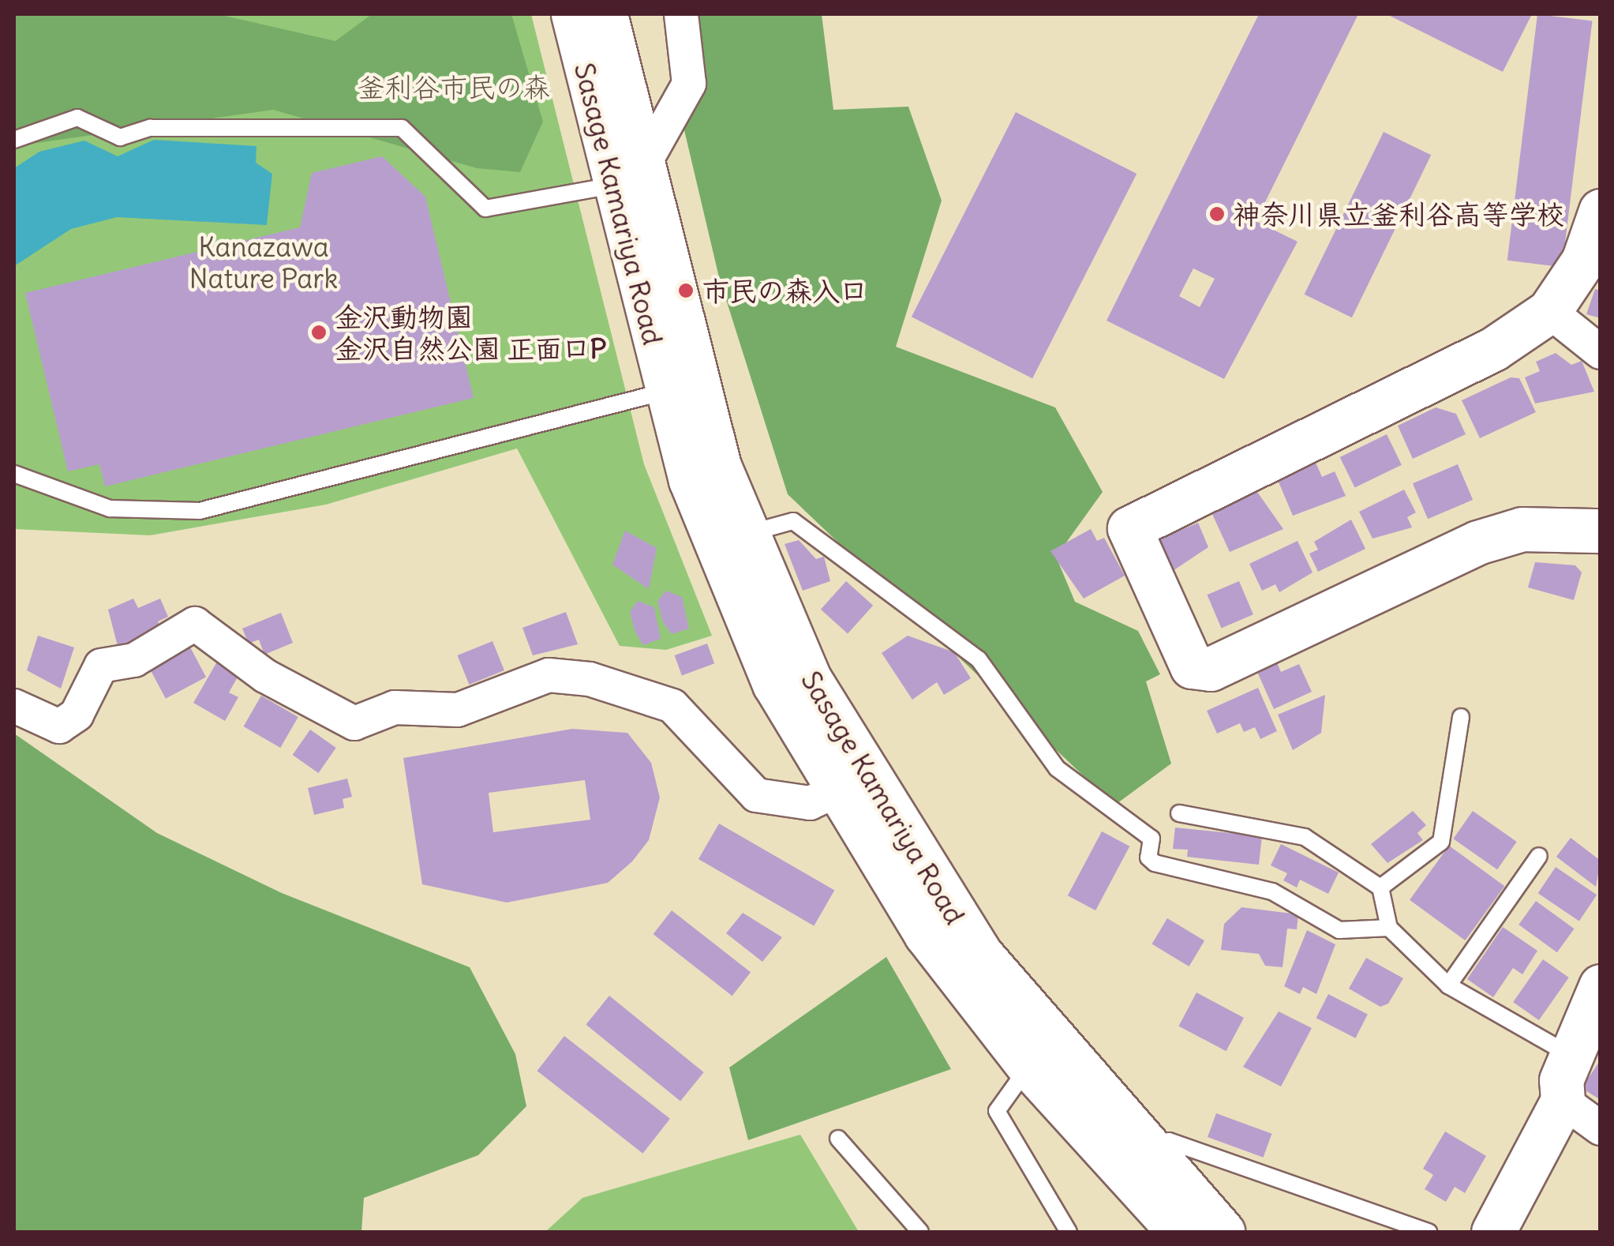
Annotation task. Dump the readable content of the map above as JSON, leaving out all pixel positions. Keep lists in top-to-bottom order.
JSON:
{
  "streets": {
    "street": ["Sasage Kamariya Road"]
  },
  "parks": ["釜利谷市民の森", "Kanazawa Nature Park"],
  "places": ["神奈川県立釜利谷高等学校", "市民の森入口", "金沢動物園 金沢自然公園 正面口P"]
}
